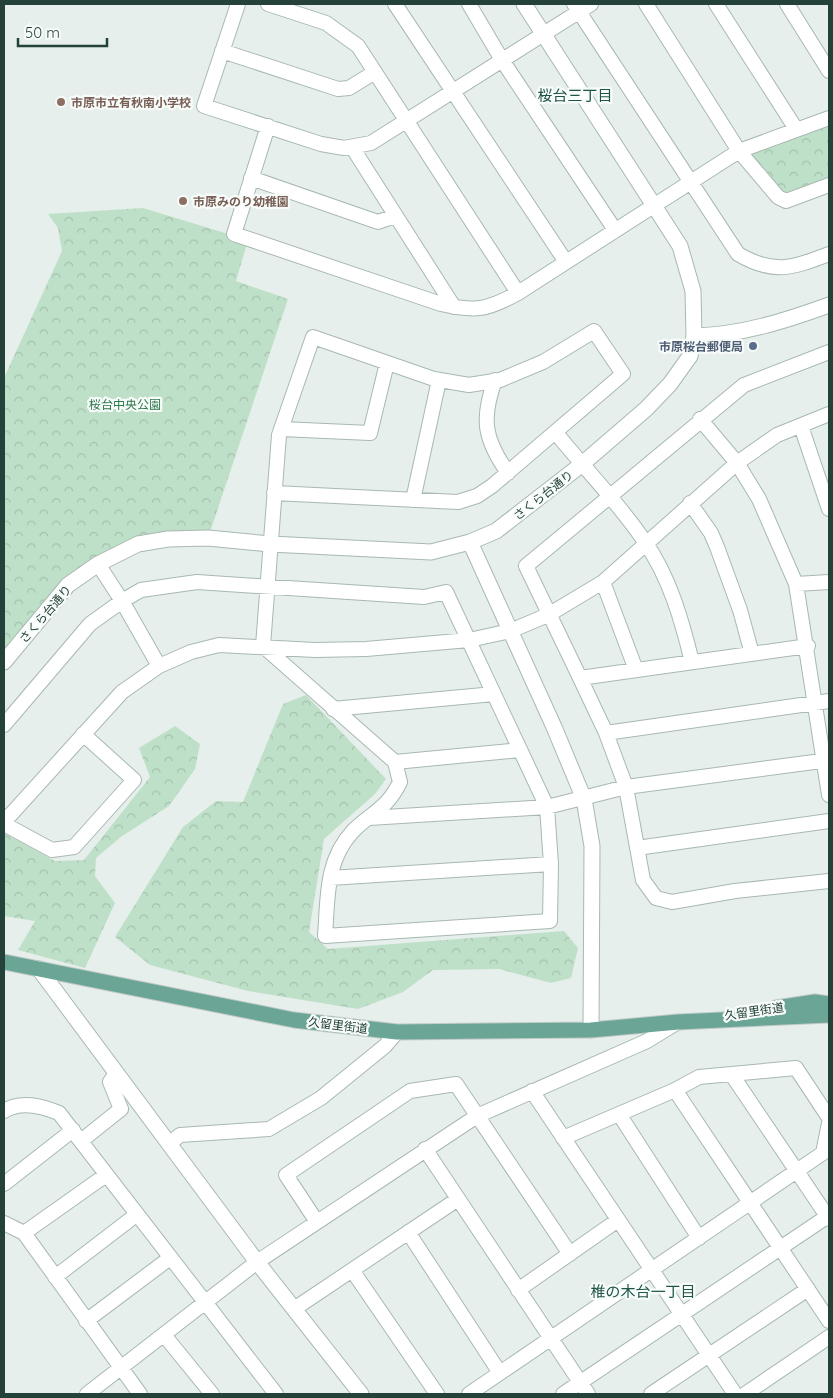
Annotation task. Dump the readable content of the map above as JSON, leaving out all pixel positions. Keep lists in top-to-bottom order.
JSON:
{
  "streets": {
    "main road": ["久留里街道"],
    "street": ["さくら台通り"]
  },
  "districts": ["桜台三丁目", "椎の木台一丁目"],
  "parks": ["桜台中央公園"],
  "places": ["市原市立有秋南小学校", "市原みのり幼稚園", "市原桜台郵便局"],
  "scale_bar": "50 m"
}
